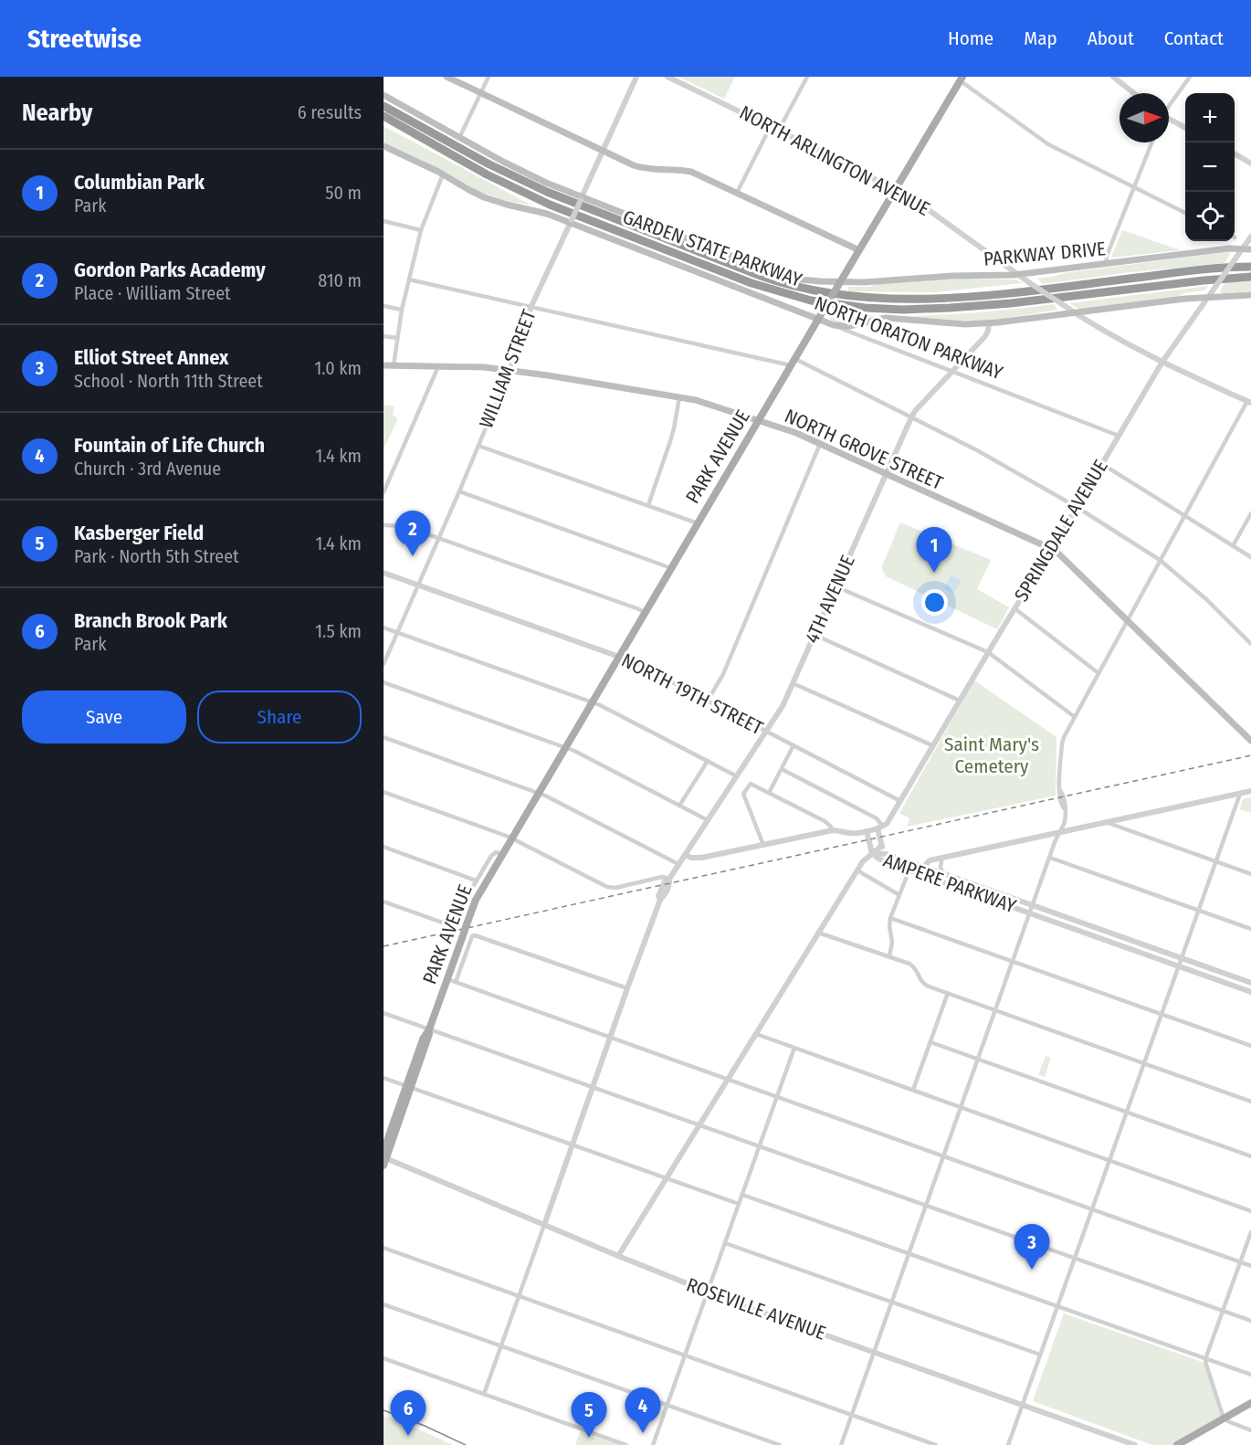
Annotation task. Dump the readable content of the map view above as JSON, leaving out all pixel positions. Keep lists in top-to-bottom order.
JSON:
{
  "streets": {
    "highway": ["GARDEN STATE PARKWAY"],
    "main road": [
      "PARKWAY DRIVE",
      "NORTH ORATON PARKWAY",
      "NORTH GROVE STREET",
      "PARK AVENUE"
    ],
    "street": [
      "NORTH ARLINGTON AVENUE",
      "WILLIAM STREET",
      "SPRINGDALE AVENUE",
      "4TH AVENUE",
      "NORTH 19TH STREET",
      "AMPERE PARKWAY",
      "ROSEVILLE AVENUE"
    ]
  },
  "crossings": [
    ["NORTH ARLINGTON AVENUE", "PARKWAY DRIVE"],
    ["NORTH ARLINGTON AVENUE", "PARK AVENUE"],
    ["NORTH ARLINGTON AVENUE", "SPRINGDALE AVENUE"],
    ["PARKWAY DRIVE", "NORTH ORATON PARKWAY"],
    ["PARKWAY DRIVE", "PARK AVENUE"],
    ["PARKWAY DRIVE", "SPRINGDALE AVENUE"],
    ["NORTH ORATON PARKWAY", "WILLIAM STREET"],
    ["NORTH ORATON PARKWAY", "PARK AVENUE"],
    ["NORTH ORATON PARKWAY", "SPRINGDALE AVENUE"],
    ["NORTH ORATON PARKWAY", "4TH AVENUE"],
    ["WILLIAM STREET", "NORTH GROVE STREET"],
    ["WILLIAM STREET", "NORTH 19TH STREET"],
    ["NORTH GROVE STREET", "PARK AVENUE"],
    ["NORTH GROVE STREET", "SPRINGDALE AVENUE"],
    ["NORTH GROVE STREET", "4TH AVENUE"],
    ["PARK AVENUE", "NORTH 19TH STREET"],
    ["PARK AVENUE", "ROSEVILLE AVENUE"],
    ["SPRINGDALE AVENUE", "NORTH 19TH STREET"],
    ["4TH AVENUE", "NORTH 19TH STREET"],
    ["4TH AVENUE", "ROSEVILLE AVENUE"]
  ],
  "parks": ["Saint Mary's Cemetery"],
  "north": "right",
  "page": {
    "header": "Streetwise",
    "nav": [
      "Home",
      "Map",
      "About",
      "Contact"
    ],
    "heading": ["Nearby", "6 results"],
    "map_buttons": ["+", "−"],
    "list": [
      {
        "mark": "1",
        "name": "Columbian Park",
        "note": "Park",
        "value": "50 m"
      },
      {
        "mark": "2",
        "name": "Gordon Parks Academy",
        "note": "Place · William Street",
        "value": "810 m"
      },
      {
        "mark": "3",
        "name": "Elliot Street Annex",
        "note": "School · North 11th Street",
        "value": "1.0 km"
      },
      {
        "mark": "4",
        "name": "Fountain of Life Church",
        "note": "Church · 3rd Avenue",
        "value": "1.4 km"
      },
      {
        "mark": "5",
        "name": "Kasberger Field",
        "note": "Park · North 5th Street",
        "value": "1.4 km"
      },
      {
        "mark": "6",
        "name": "Branch Brook Park",
        "note": "Park",
        "value": "1.5 km"
      }
    ],
    "pins": [
      "2",
      "1",
      "3",
      "4",
      "6",
      "5"
    ],
    "buttons": ["Save", "Share"]
  }
}
